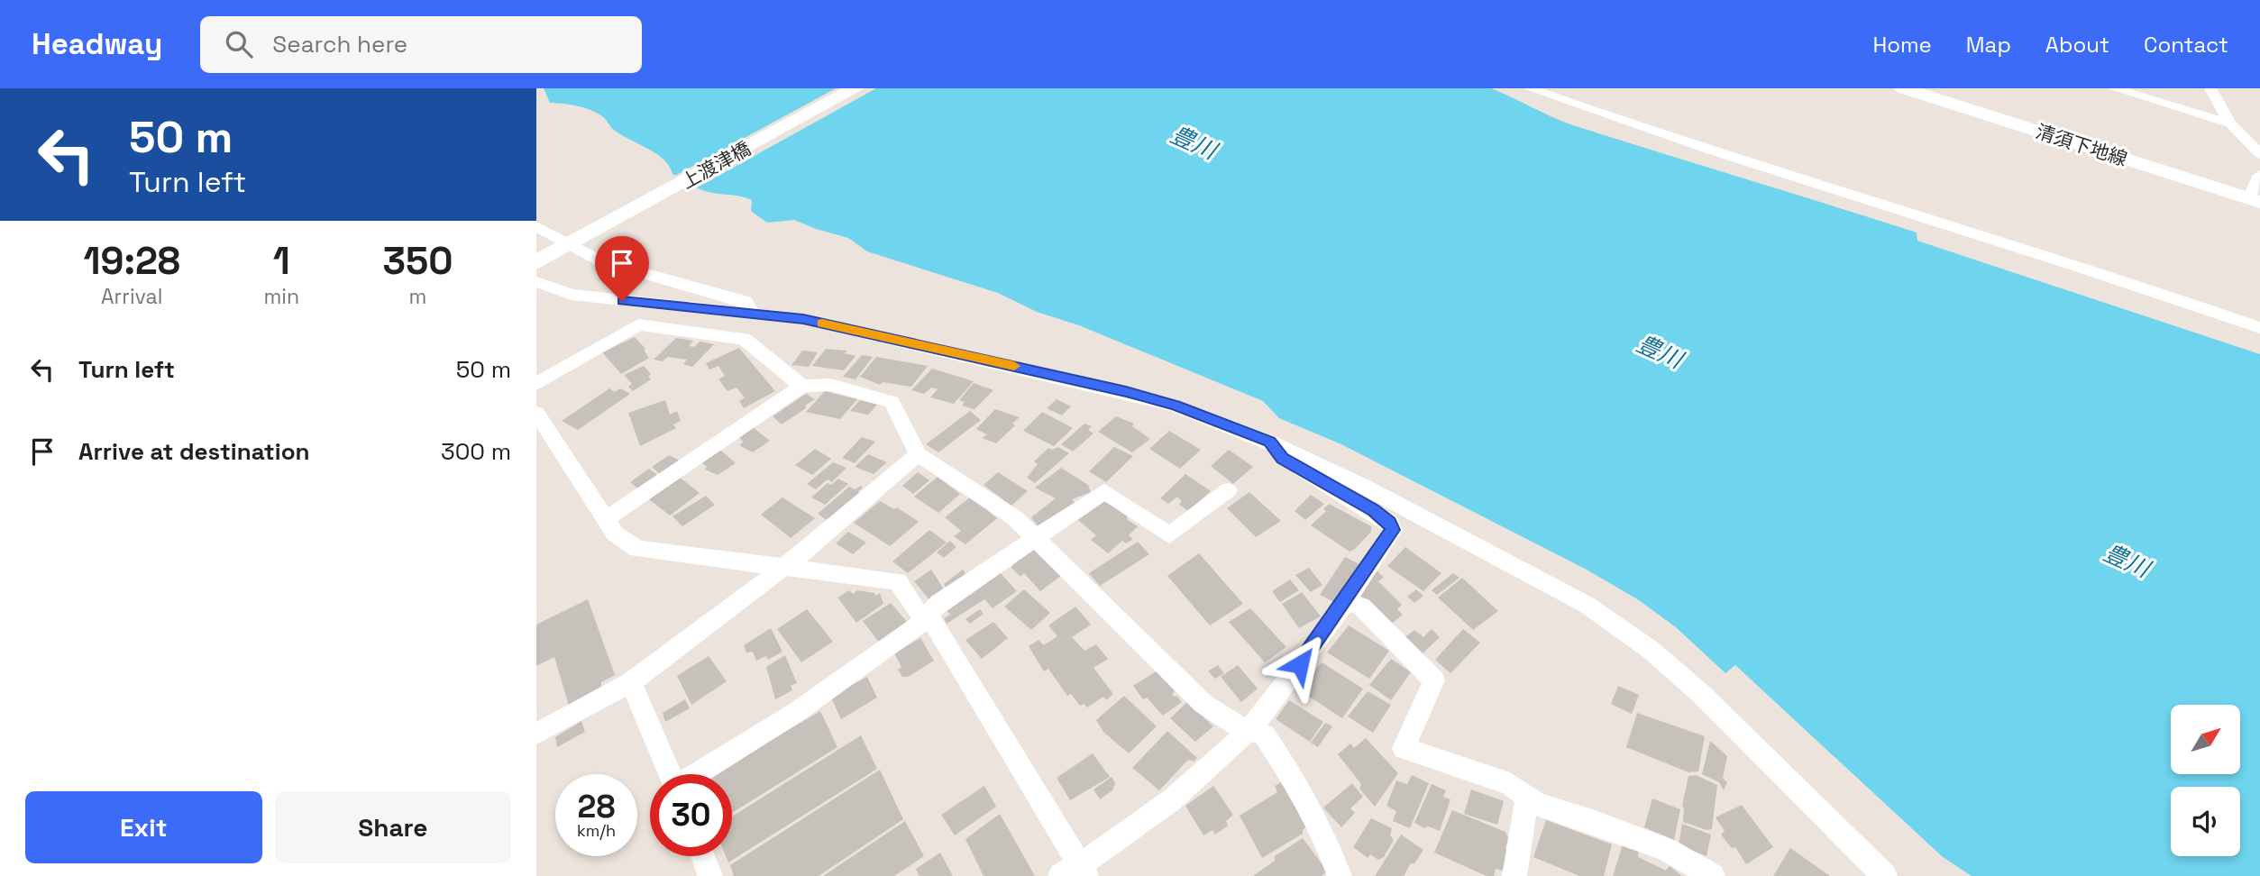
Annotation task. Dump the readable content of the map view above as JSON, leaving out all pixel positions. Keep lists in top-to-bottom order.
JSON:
{
  "streets": {
    "main road": ["清須下地線", "上渡津橋"]
  },
  "water": ["豊川"],
  "north": "top right",
  "page": {
    "header": "Headway",
    "search": "Search here",
    "nav": [
      "Home",
      "Map",
      "About",
      "Contact"
    ],
    "turn": ["50 m", "Turn left"],
    "eta": [
      "19:28",
      "Arrival",
      "1",
      "min",
      "350",
      "m"
    ],
    "list": [
      {
        "name": "Turn left",
        "value": "50 m"
      },
      {
        "name": "Arrive at destination",
        "value": "300 m"
      }
    ],
    "speed": "28 km/h",
    "limit": "30",
    "buttons": ["Exit", "Share"]
  }
}
